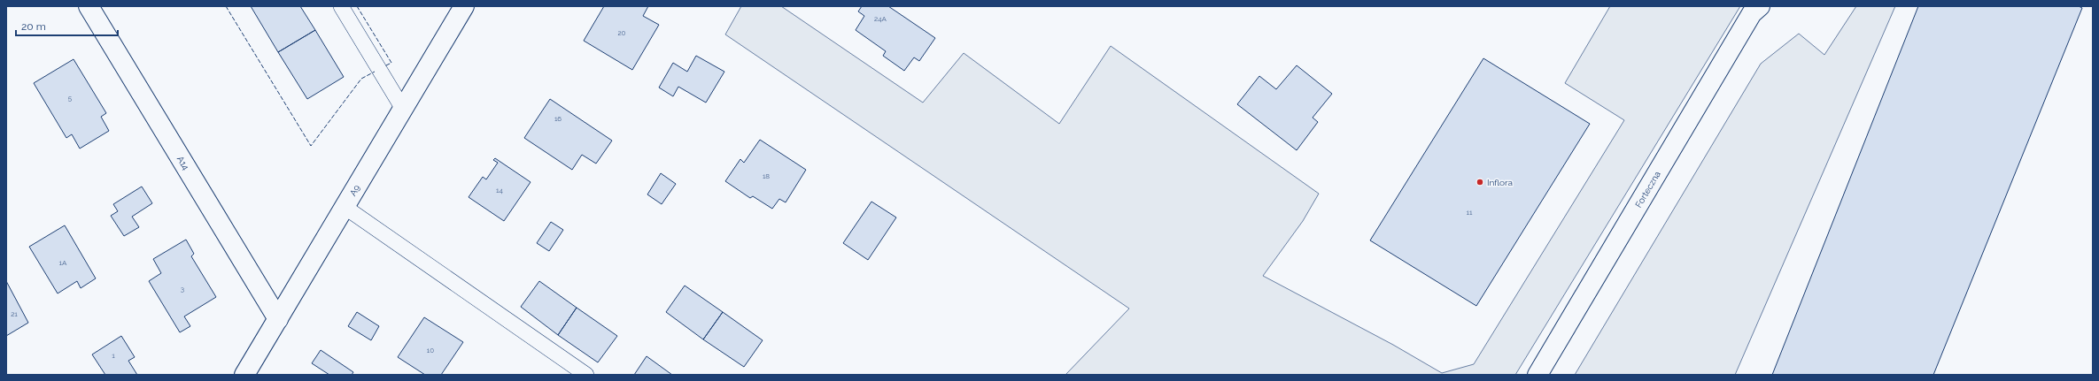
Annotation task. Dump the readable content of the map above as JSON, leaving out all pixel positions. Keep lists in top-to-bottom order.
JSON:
{
  "streets": {
    "street": ["A14", "Forteczna", "A9"]
  },
  "crossings": [
    ["A14", "A9"]
  ],
  "places": ["Inflora"],
  "house_numbers": [
    "24A",
    "20",
    "5",
    "16",
    "18",
    "14",
    "11",
    "1A",
    "3",
    "21",
    "10",
    "1"
  ],
  "scale_bar": "20 m"
}
